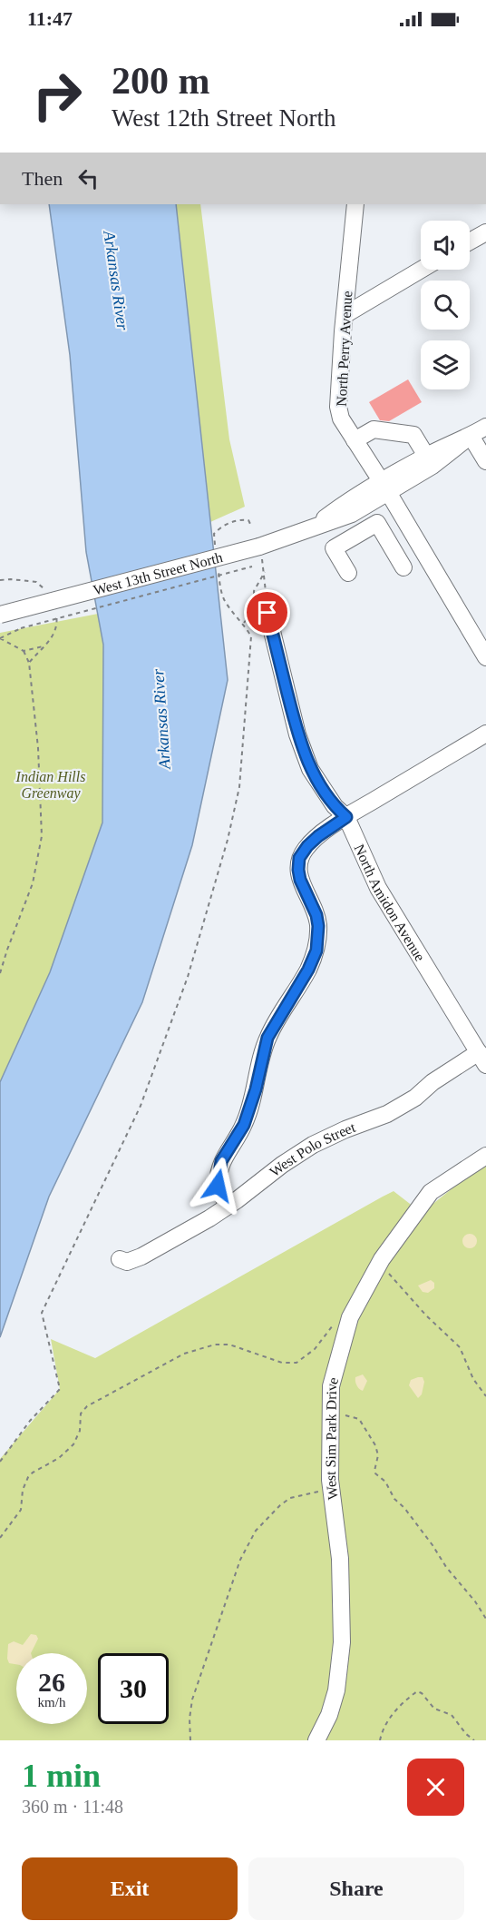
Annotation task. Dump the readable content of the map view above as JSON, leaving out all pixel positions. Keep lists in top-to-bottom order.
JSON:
{
  "streets": {
    "street": [
      "North Perry Avenue",
      "West 13th Street North",
      "North Amidon Avenue",
      "West Polo Street",
      "West Sim Park Drive"
    ]
  },
  "crossings": [
    ["North Perry Avenue", "West 13th Street North"],
    ["North Amidon Avenue", "West Polo Street"]
  ],
  "water": ["Arkansas River"],
  "parks": ["Indian Hills Greenway"],
  "page": {
    "status": "11:47",
    "turn": ["200 m", "West 12th Street North"],
    "then": "Then",
    "speed": "26 km/h",
    "limit": "30",
    "heading": ["1 min", "360 m · 11:48"],
    "buttons": ["Exit", "Share"]
  }
}
